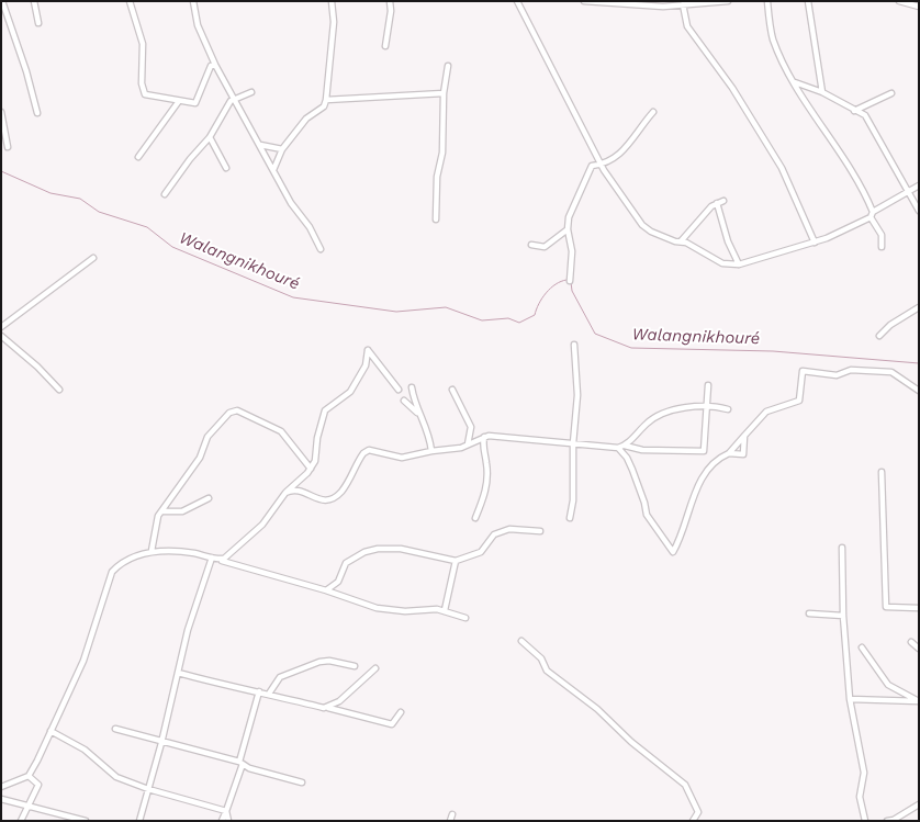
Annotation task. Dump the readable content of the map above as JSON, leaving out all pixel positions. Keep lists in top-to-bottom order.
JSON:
{
  "water": ["Walangnikhouré"]
}
